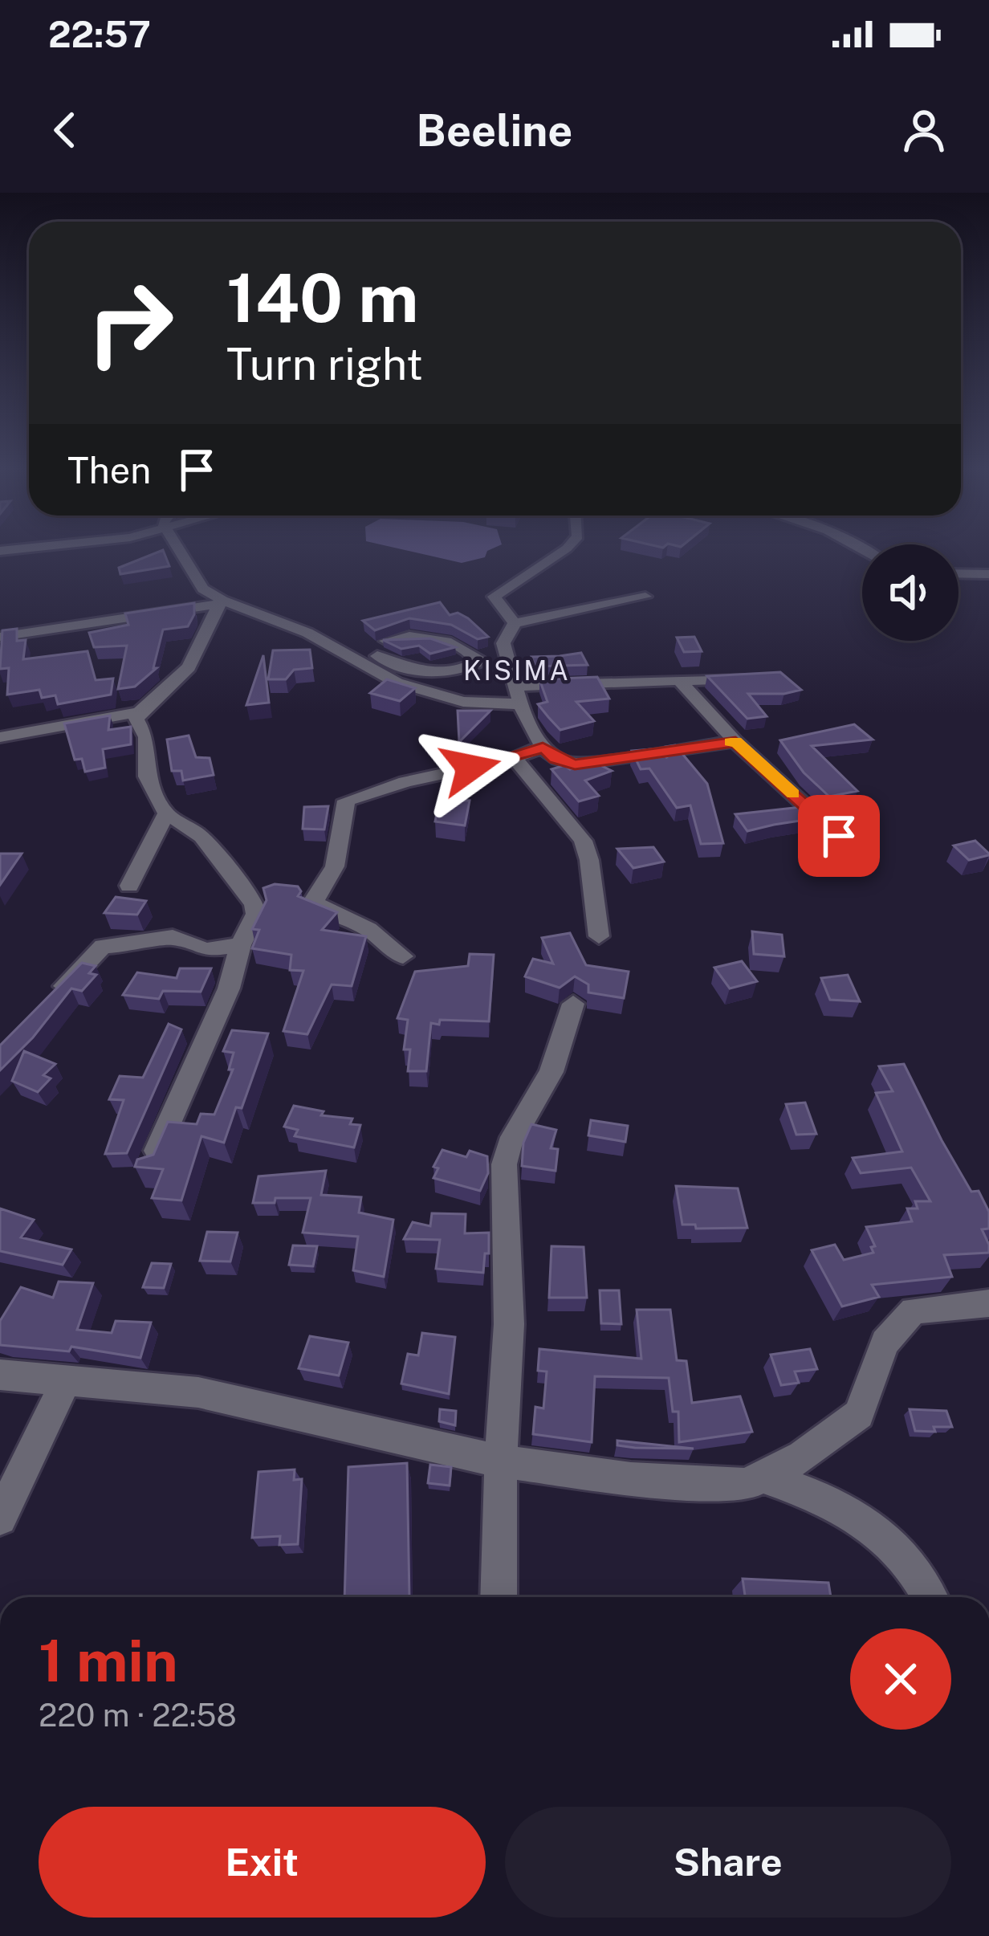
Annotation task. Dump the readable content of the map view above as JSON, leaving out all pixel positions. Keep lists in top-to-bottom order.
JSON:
{
  "districts": ["KISIMA"],
  "page": {
    "status": "22:57",
    "header": "Beeline",
    "turn": ["140 m", "Turn right"],
    "then": "Then",
    "heading": ["1 min", "220 m · 22:58"],
    "buttons": ["Exit", "Share"]
  }
}
